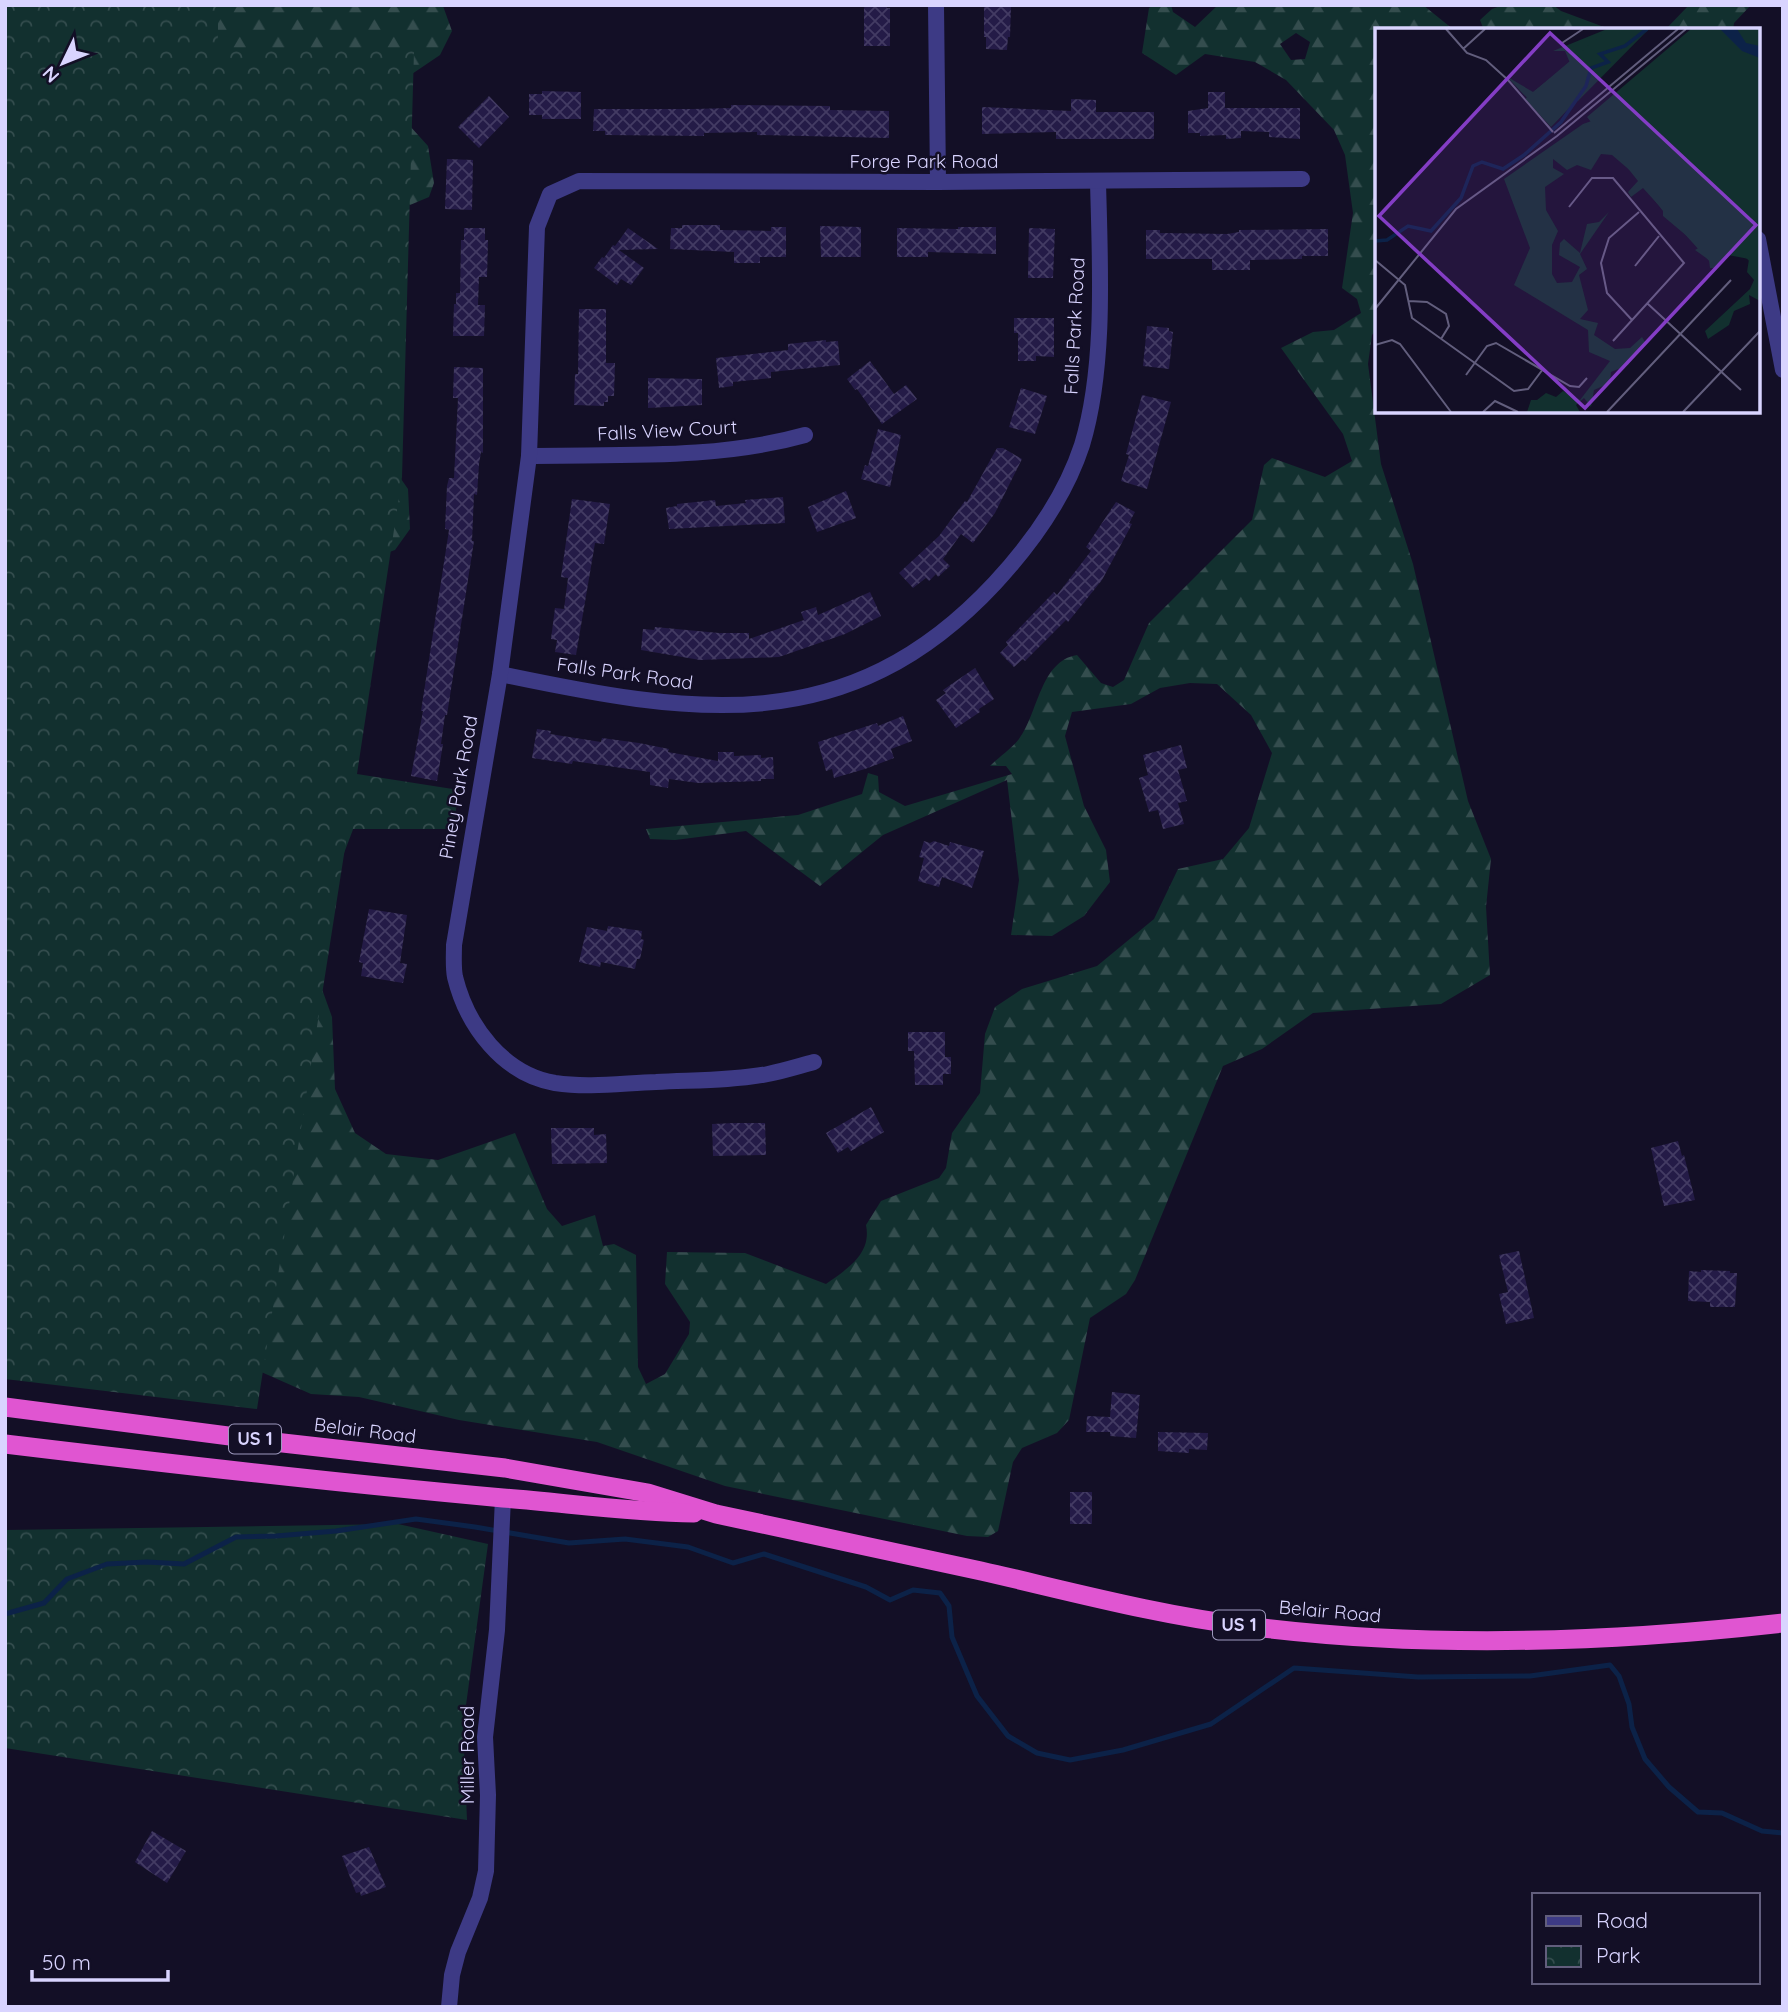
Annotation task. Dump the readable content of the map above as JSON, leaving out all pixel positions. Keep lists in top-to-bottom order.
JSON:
{
  "streets": {
    "highway": ["Belair Road", "US 1"],
    "street": [
      "Forge Park Road",
      "Falls Park Road",
      "Falls View Court",
      "Piney Park Road",
      "Miller Road"
    ]
  },
  "crossings": [
    ["Forge Park Road", "Falls Park Road"],
    ["Forge Park Road", "Piney Park Road"],
    ["Falls Park Road", "Piney Park Road"],
    ["Falls View Court", "Piney Park Road"],
    ["Belair Road", "Miller Road"]
  ],
  "legend": ["Road", "Park"],
  "scale_bar": "50 m",
  "north": "bottom left"
}
